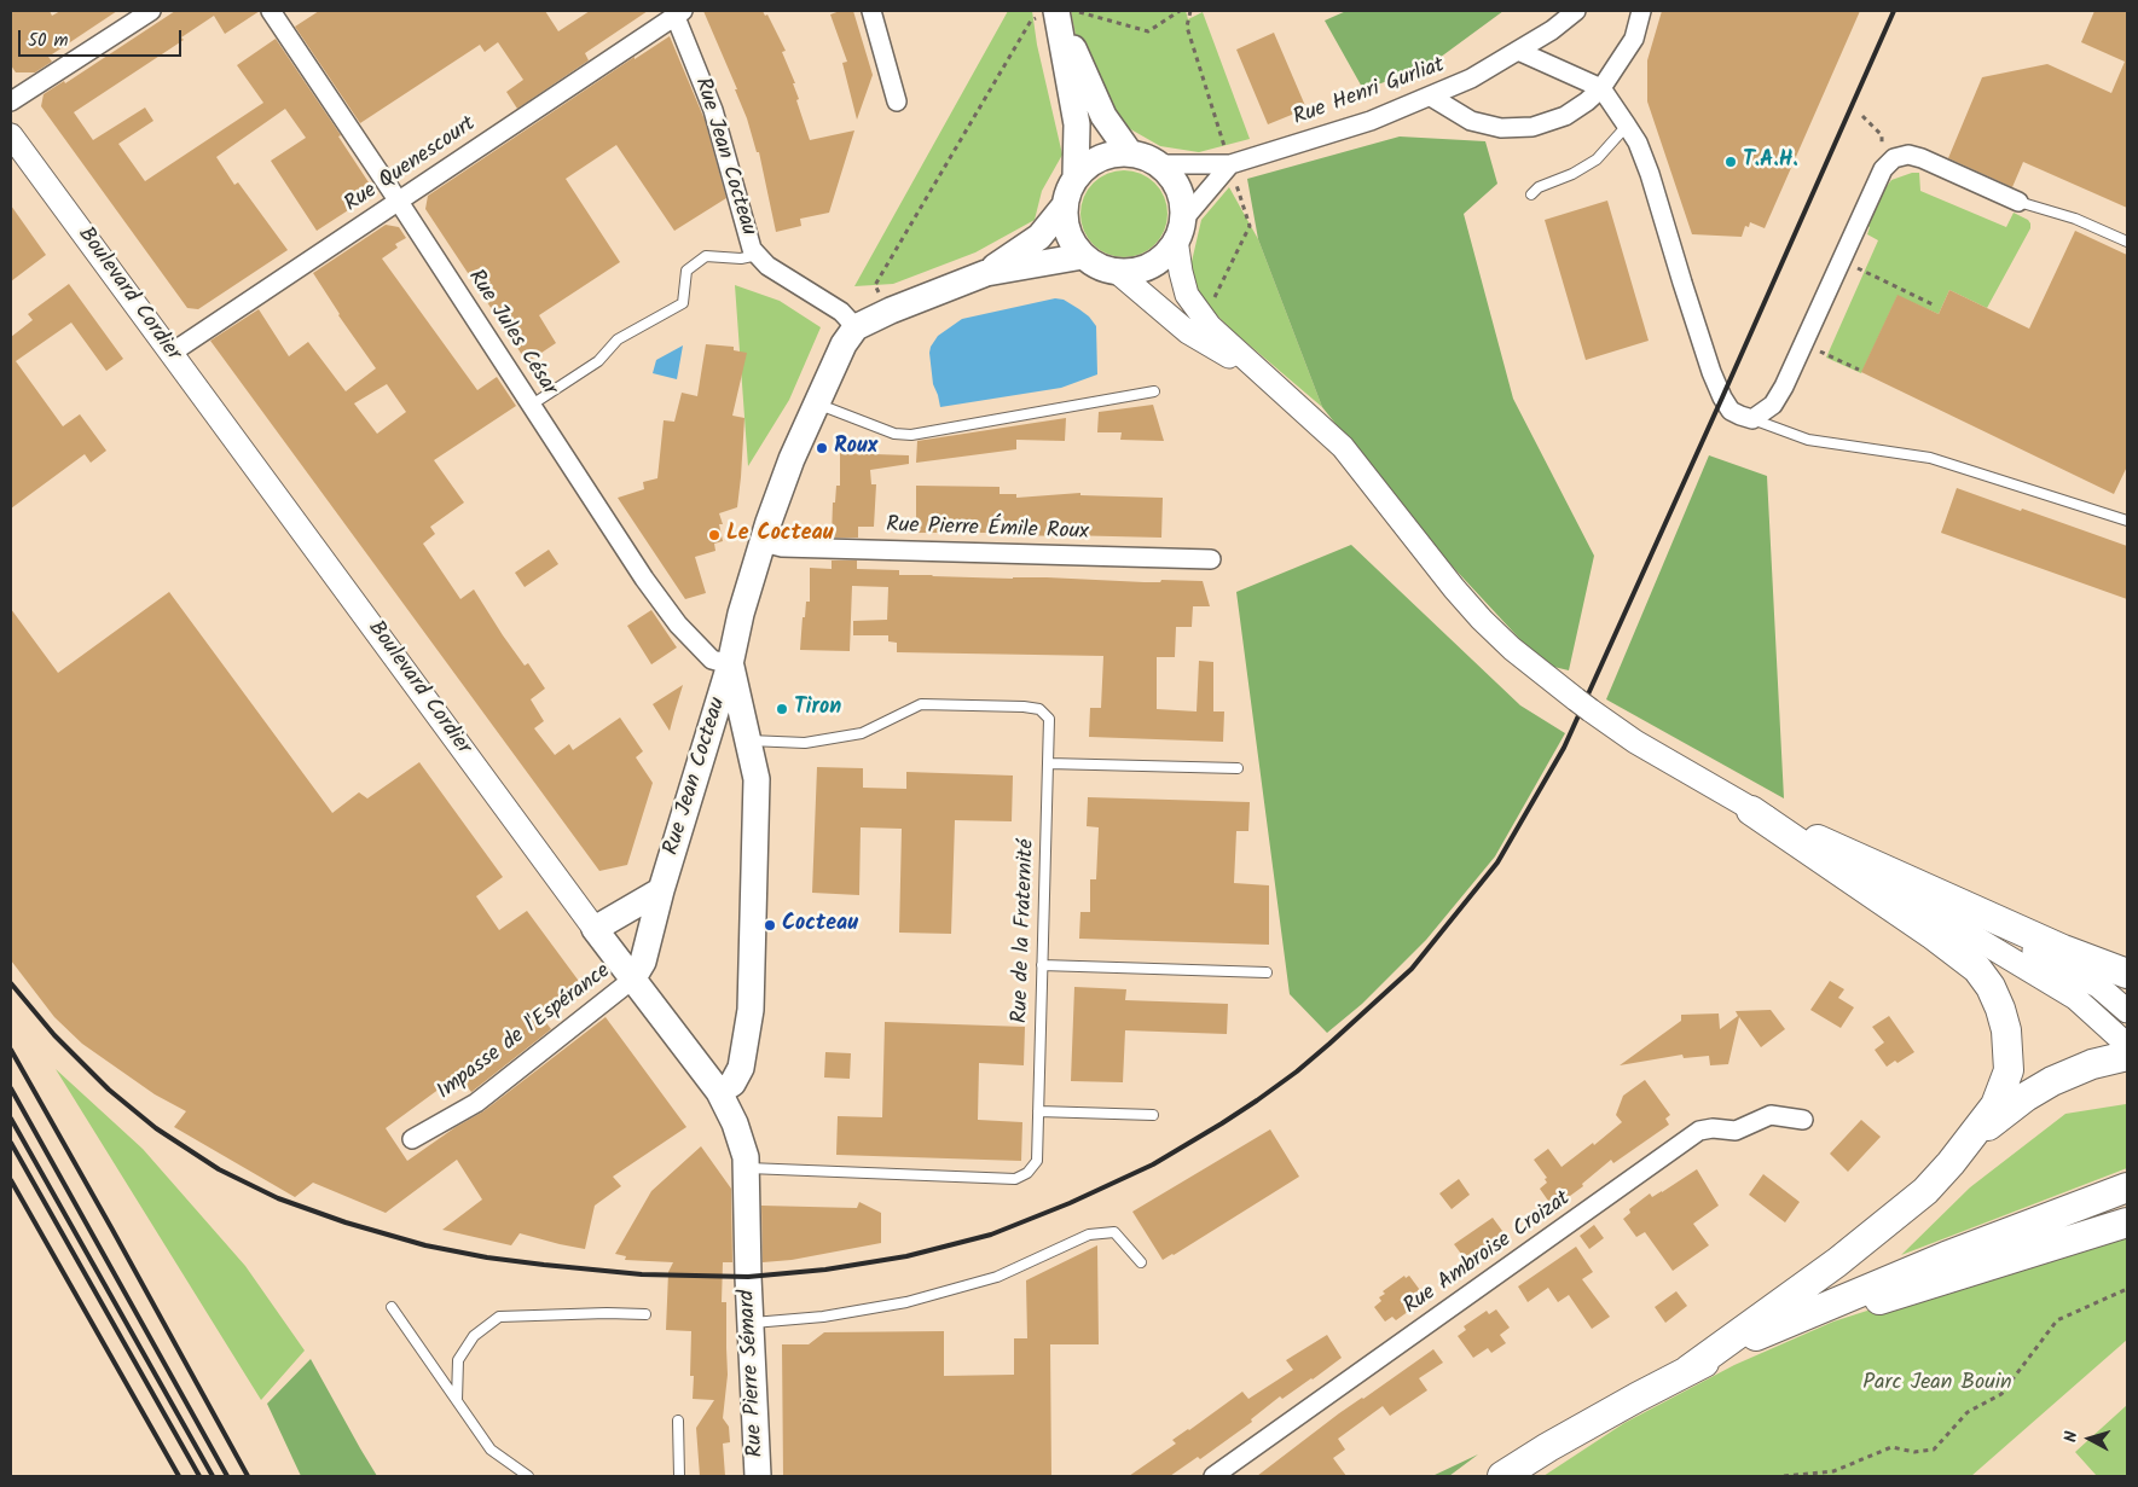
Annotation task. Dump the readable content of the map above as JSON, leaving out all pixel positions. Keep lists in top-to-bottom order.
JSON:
{
  "streets": {
    "main road": ["Rue Jean Cocteau", "Boulevard Cordier", "Rue Pierre Sémard"],
    "street": [
      "Rue Henri Gurliat",
      "Rue Quenescourt",
      "Rue Jules César",
      "Rue Pierre Émile Roux",
      "Impasse de l'Espérance",
      "Rue Ambroise Croizat"
    ],
    "lane": ["Rue de la Fraternité"]
  },
  "crossings": [
    ["Rue Jean Cocteau", "Rue Quenescourt"],
    ["Rue Jean Cocteau", "Boulevard Cordier"],
    ["Rue Jean Cocteau", "Rue Jules César"],
    ["Rue Jean Cocteau", "Rue Pierre Émile Roux"],
    ["Rue Jean Cocteau", "Rue de la Fraternité"],
    ["Rue Jean Cocteau", "Impasse de l'Espérance"],
    ["Rue Quenescourt", "Boulevard Cordier"],
    ["Rue Quenescourt", "Rue Jules César"],
    ["Boulevard Cordier", "Rue de la Fraternité"],
    ["Boulevard Cordier", "Impasse de l'Espérance"],
    ["Boulevard Cordier", "Rue Pierre Sémard"]
  ],
  "parks": ["Parc Jean Bouin"],
  "places": [
    "T.A.H.",
    "Roux",
    "Le Cocteau",
    "Tiron",
    "Cocteau"
  ],
  "scale_bar": "50 m",
  "north": "left"
}
